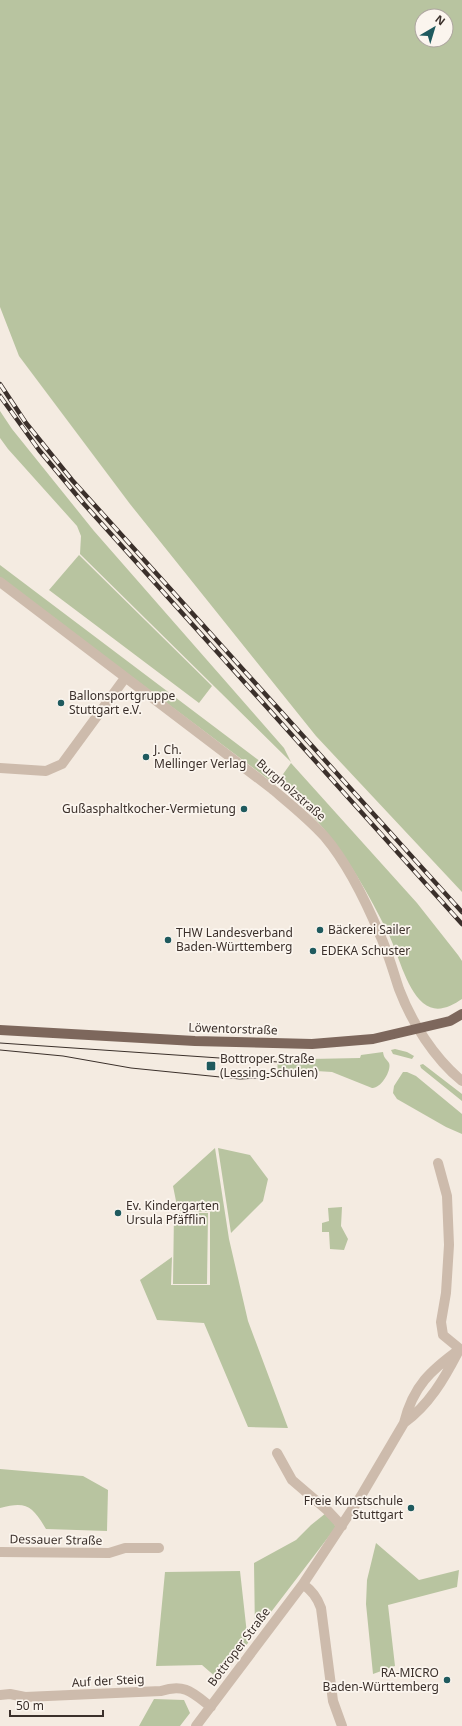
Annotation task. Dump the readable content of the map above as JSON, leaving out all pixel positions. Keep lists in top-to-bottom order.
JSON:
{
  "streets": {
    "main road": ["Löwentorstraße"],
    "street": [
      "Burgholzstraße",
      "Dessauer Straße",
      "Bottroper Straße",
      "Auf der Steig"
    ]
  },
  "crossings": [
    ["Burgholzstraße", "Löwentorstraße"],
    ["Bottroper Straße", "Auf der Steig"]
  ],
  "places": {
    "other": [
      "Ballonsportgruppe Stuttgart e.V.",
      "J. Ch. Mellinger Verlag",
      "Gußasphaltkocher-Vermietung",
      "Bäckerei Sailer",
      "THW Landesverband Baden-Württemberg",
      "EDEKA Schuster",
      "Ev. Kindergarten Ursula Pfäfflin",
      "Freie Kunstschule Stuttgart",
      "RA-MICRO Baden-Württemberg"
    ],
    "transit": ["Bottroper Straße (Lessing-Schulen)"]
  },
  "scale_bar": "50 m",
  "north": "top right"
}
